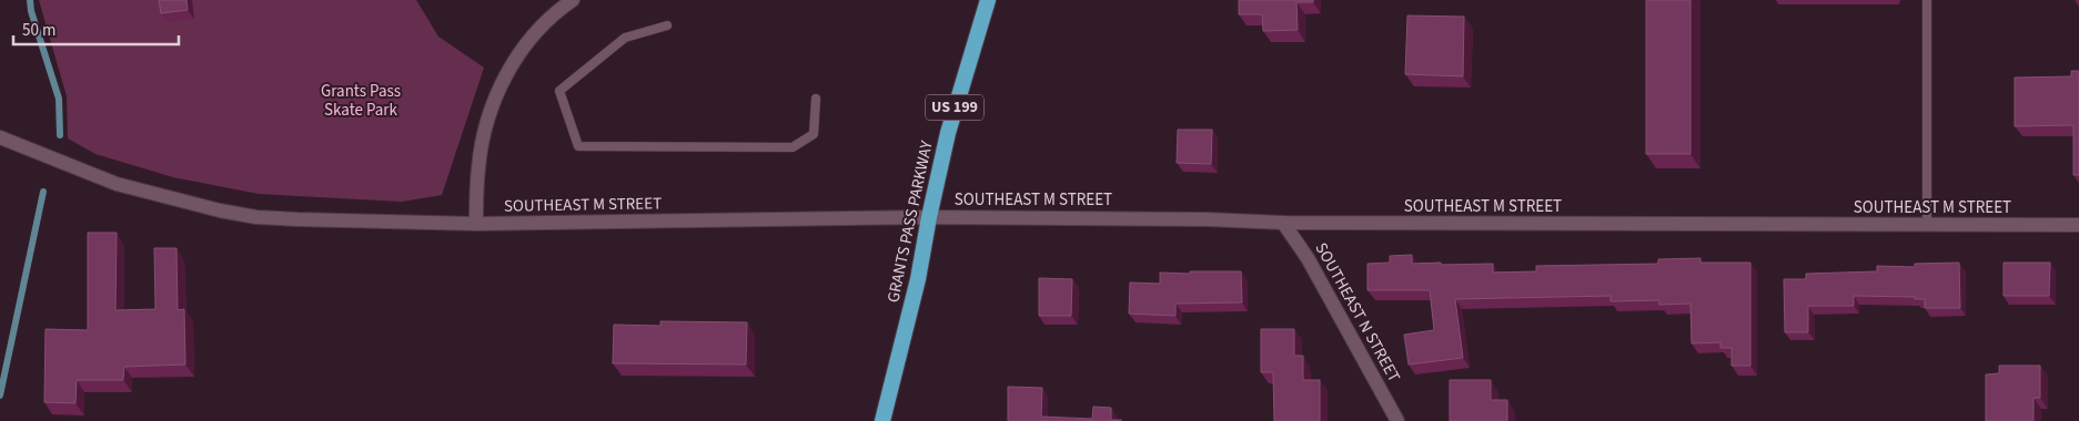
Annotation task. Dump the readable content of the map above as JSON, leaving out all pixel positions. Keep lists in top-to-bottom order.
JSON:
{
  "streets": {
    "highway": ["US 199", "GRANTS PASS PARKWAY"],
    "street": ["SOUTHEAST M STREET", "SOUTHEAST N STREET"]
  },
  "crossings": [
    ["SOUTHEAST M STREET", "GRANTS PASS PARKWAY"],
    ["SOUTHEAST M STREET", "SOUTHEAST N STREET"]
  ],
  "parks": ["Grants Pass Skate Park"],
  "scale_bar": "50 m"
}
